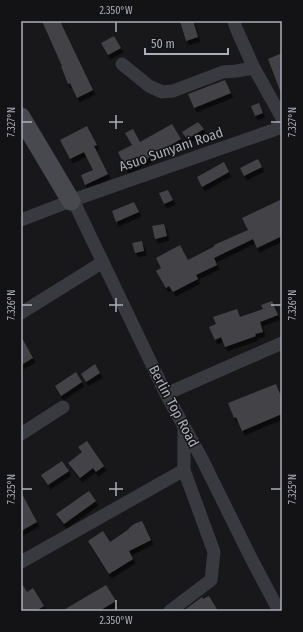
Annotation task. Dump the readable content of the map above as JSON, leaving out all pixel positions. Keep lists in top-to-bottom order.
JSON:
{
  "streets": {
    "street": ["Asuo Sunyani Road", "Berlin Top Road"]
  },
  "crossings": [
    ["Asuo Sunyani Road", "Berlin Top Road"]
  ],
  "scale_bar": "50 m",
  "coordinates": [
    "2.350°W",
    "7.327°N",
    "7.326°N",
    "7.325°N"
  ]
}
